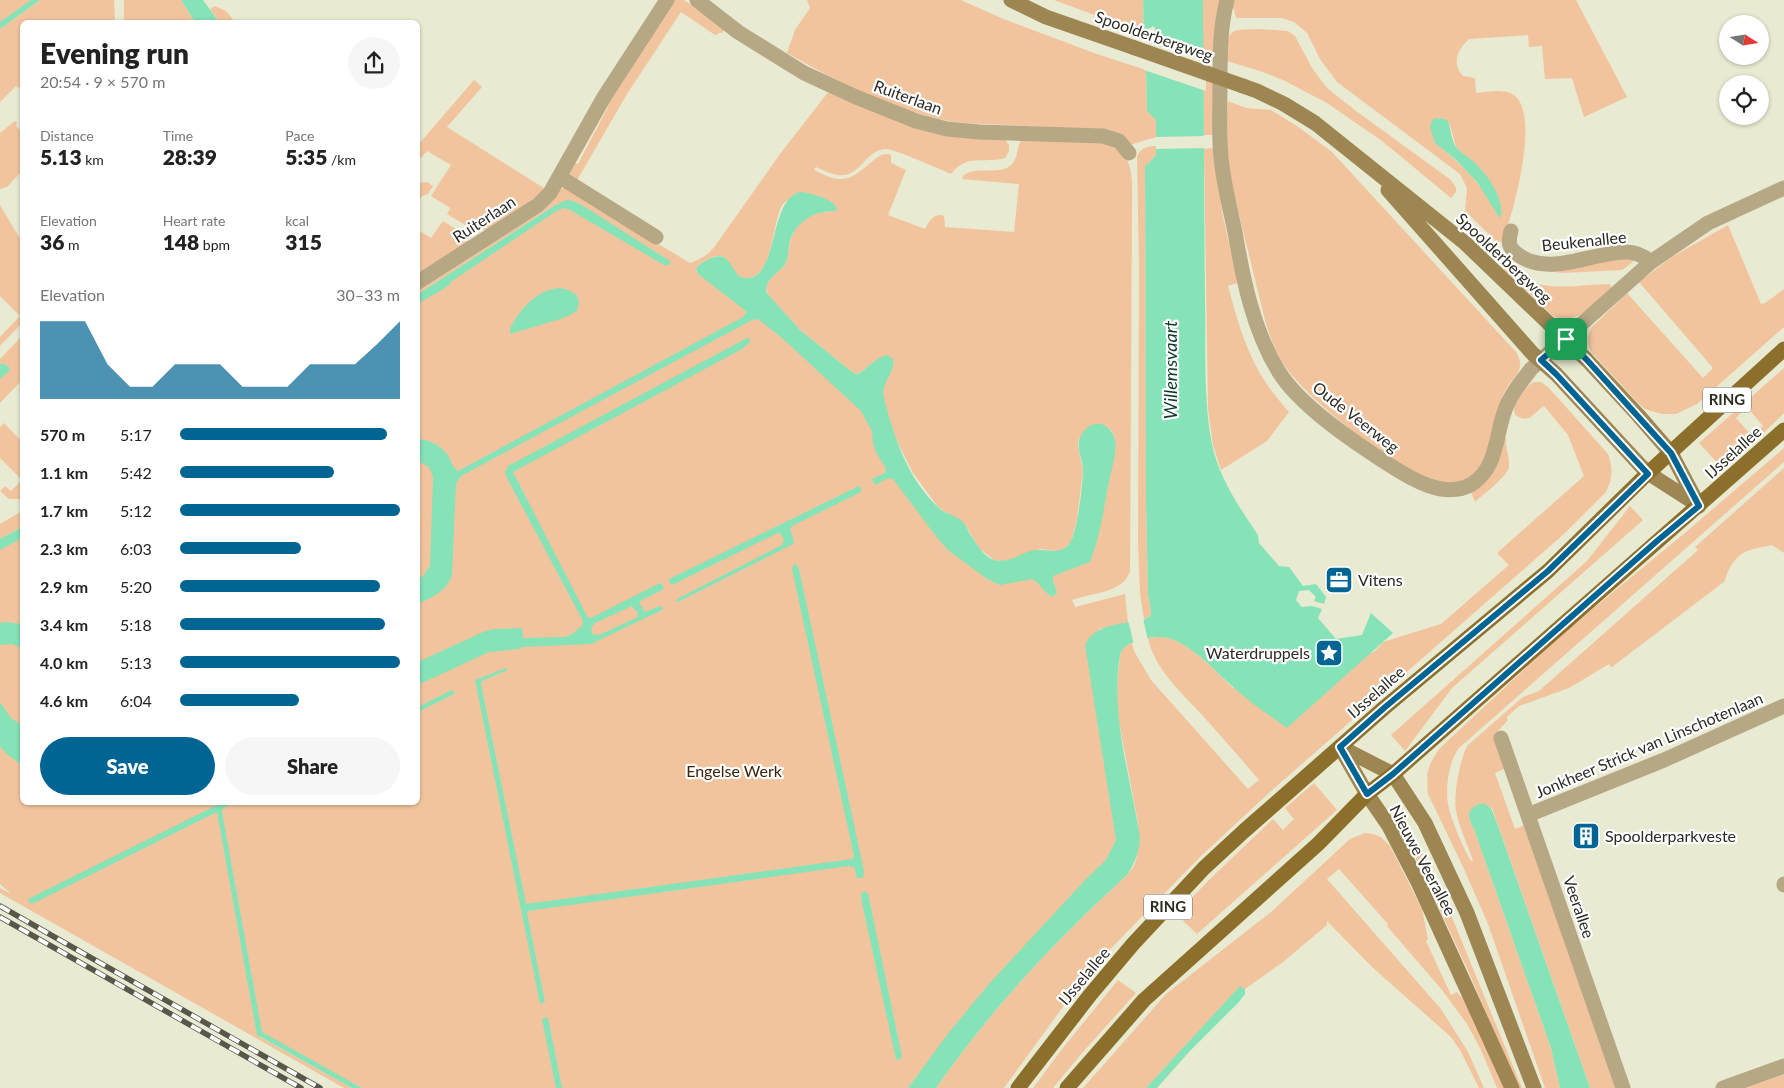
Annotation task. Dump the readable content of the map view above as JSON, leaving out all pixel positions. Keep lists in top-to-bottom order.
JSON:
{
  "streets": {
    "main road": [
      "Spoolderbergweg",
      "RING",
      "IJsselallee",
      "Nieuwe Veerallee"
    ],
    "street": [
      "Ruiterlaan",
      "Beukenallee",
      "Oude Veerweg",
      "Jonkheer Strick van Linschotenlaan",
      "Veerallee"
    ]
  },
  "crossings": [
    ["Spoolderbergweg", "Oude Veerweg"],
    ["Spoolderbergweg", "IJsselallee"],
    ["IJsselallee", "Nieuwe Veerallee"],
    ["Jonkheer Strick van Linschotenlaan", "Veerallee"]
  ],
  "water": ["Willemsvaart"],
  "parks": ["Engelse Werk"],
  "places": {
    "office": ["Vitens"],
    "place": ["Waterdruppels"],
    "building": ["Spoolderparkveste"]
  },
  "north": "right",
  "page": {
    "heading": ["Evening run", "20:54 · 9 × 570 m"],
    "stats": [
      ["Distance", "5.13 km"],
      ["Time", "28:39"],
      ["Pace", "5:35 /km"],
      ["Elevation", "36 m"],
      ["Heart rate", "148 bpm"],
      ["kcal", "315"]
    ],
    "chart": ["Elevation", "30–33 m"],
    "list": [
      {
        "name": "570 m",
        "note": "5:17"
      },
      {
        "name": "1.1 km",
        "note": "5:42"
      },
      {
        "name": "1.7 km",
        "note": "5:12"
      },
      {
        "name": "2.3 km",
        "note": "6:03"
      },
      {
        "name": "2.9 km",
        "note": "5:20"
      },
      {
        "name": "3.4 km",
        "note": "5:18"
      },
      {
        "name": "4.0 km",
        "note": "5:13"
      },
      {
        "name": "4.6 km",
        "note": "6:04"
      }
    ],
    "buttons": ["Save", "Share"]
  }
}
